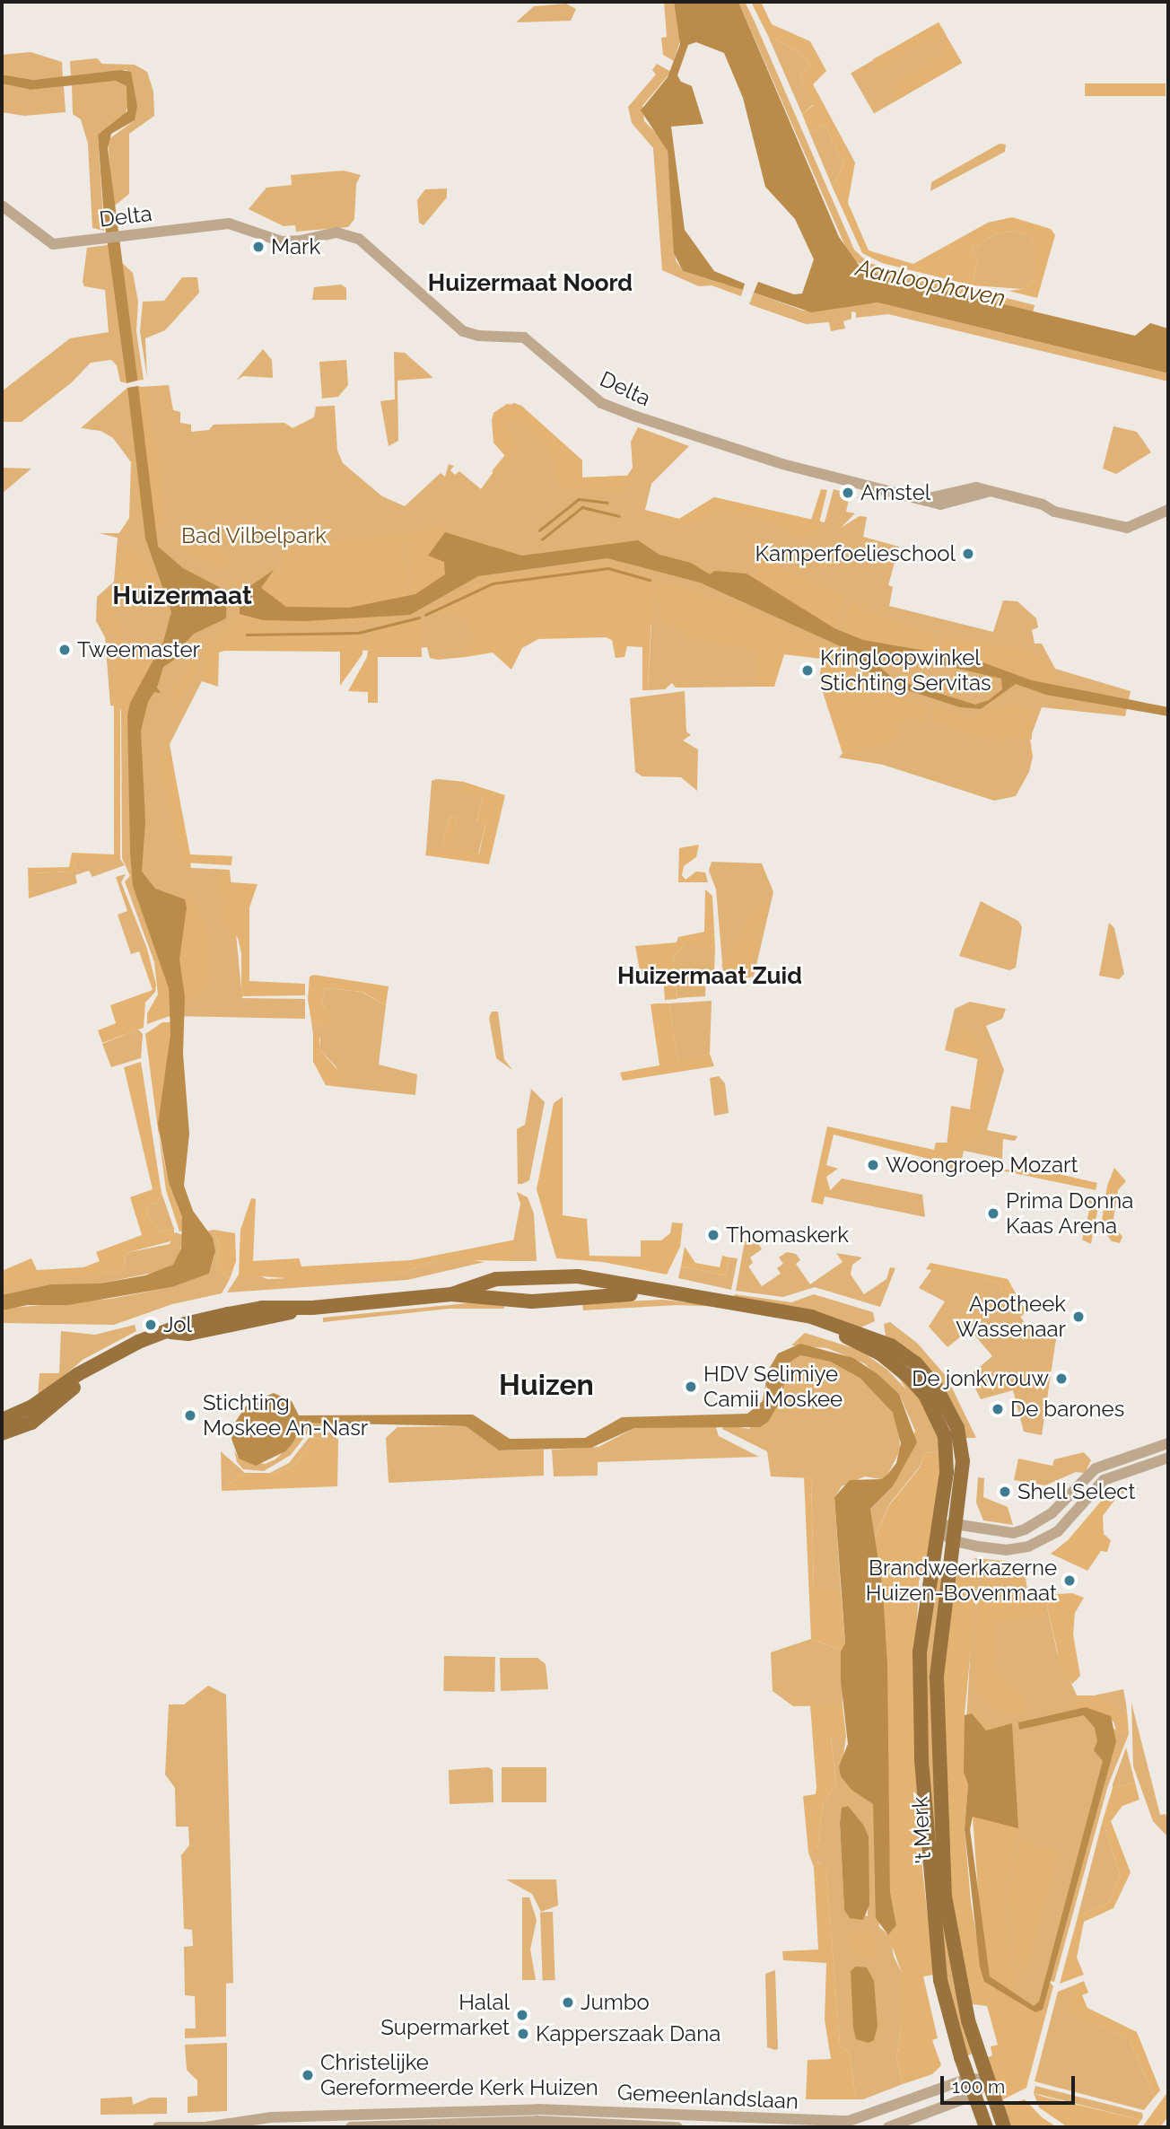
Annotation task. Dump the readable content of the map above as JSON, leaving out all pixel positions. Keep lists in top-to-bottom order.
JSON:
{
  "streets": {
    "main road": ["'t Merk"],
    "street": ["Delta", "Gemeenlandslaan"]
  },
  "crossings": [
    ["'t Merk", "Gemeenlandslaan"]
  ],
  "districts": [
    "Huizermaat Noord",
    "Huizermaat",
    "Huizermaat Zuid",
    "Huizen"
  ],
  "water": ["Aanloophaven"],
  "parks": ["Bad Vilbelpark"],
  "places": [
    "Mark",
    "Amstel",
    "Kamperfoelieschool",
    "Tweemaster",
    "Kringloopwinkel Stichting Servitas",
    "Woongroep Mozart",
    "Prima Donna Kaas Arena",
    "Thomaskerk",
    "Apotheek Wassenaar",
    "Jol",
    "De jonkvrouw",
    "HDV Selimiye Camii Moskee",
    "De barones",
    "Stichting Moskee An-Nasr",
    "Shell Select",
    "Brandweerkazerne Huizen-Bovenmaat",
    "Jumbo",
    "Halal Supermarket",
    "Kapperszaak Dana",
    "Christelijke Gereformeerde Kerk Huizen"
  ],
  "scale_bar": "100 m"
}
